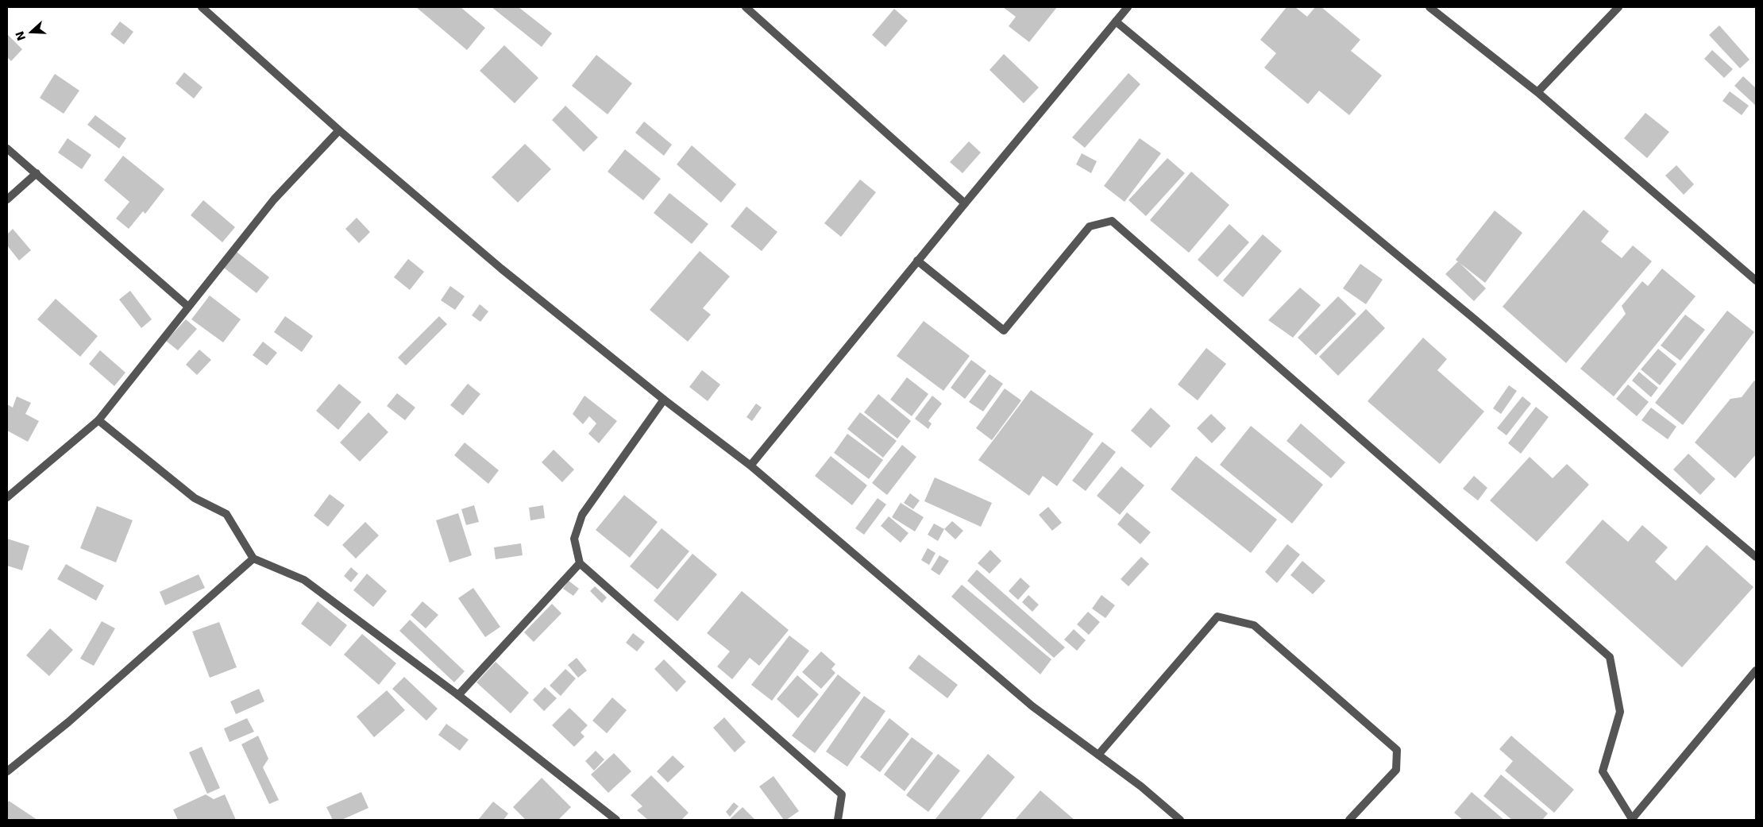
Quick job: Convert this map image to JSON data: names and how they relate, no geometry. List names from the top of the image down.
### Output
{
  "north": "left"
}
